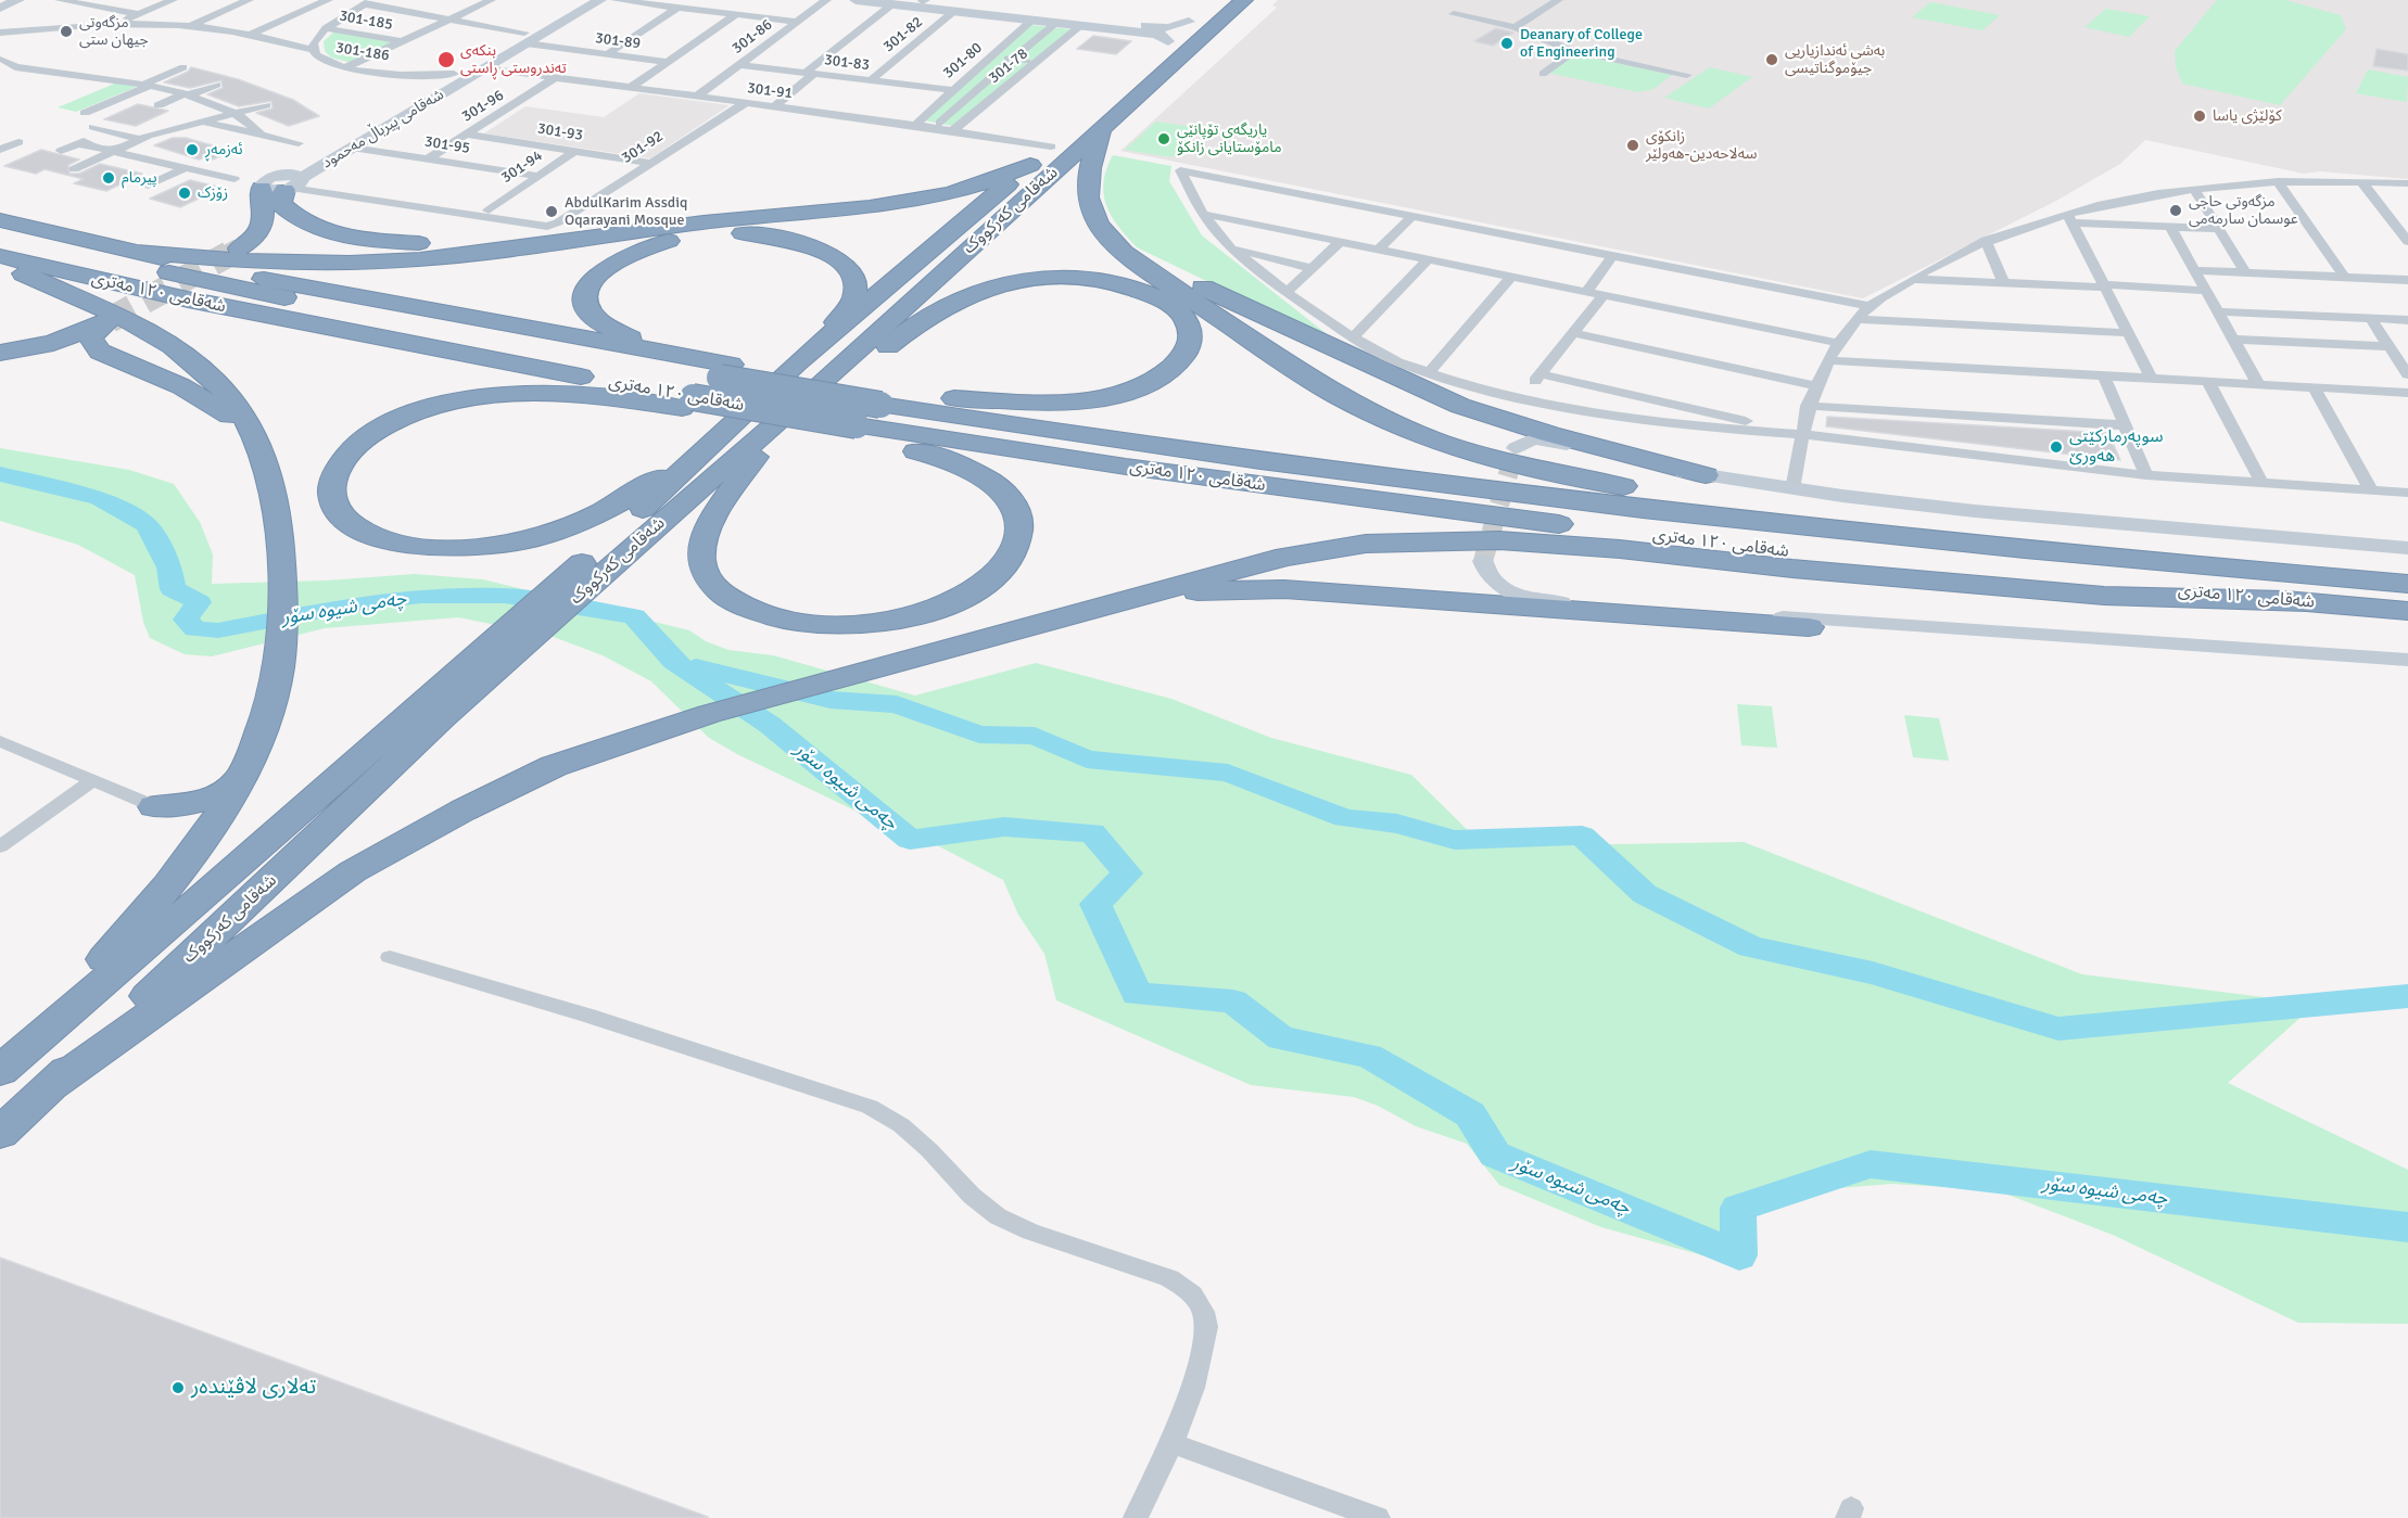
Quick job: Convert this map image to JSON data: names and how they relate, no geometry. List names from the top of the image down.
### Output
{
  "streets": {
    "highway": ["شەقامی کەرکووک", "شەقامی ١٢٠ مەتری"],
    "main road": ["شەقامی پیرباڵ مەحمود"],
    "street": [
      "301-185",
      "301-82",
      "301-86",
      "301-89",
      "301-186",
      "301-80",
      "301-83",
      "301-78",
      "301-91",
      "301-96",
      "301-93",
      "301-95",
      "301-92",
      "301-94"
    ]
  },
  "crossings": [
    ["301-185", "301-186"],
    ["301-82", "301-83"],
    ["301-86", "301-83"],
    ["301-86", "301-91"],
    ["301-89", "301-186"],
    ["301-89", "شەقامی پیرباڵ مەحمود"],
    ["301-186", "شەقامی پیرباڵ مەحمود"],
    ["301-80", "301-83"],
    ["301-80", "301-91"],
    ["301-78", "301-91"],
    ["301-91", "301-96"],
    ["301-91", "شەقامی پیرباڵ مەحمود"],
    ["301-91", "301-92"],
    ["301-91", "شەقامی کەرکووک"],
    ["301-96", "301-93"],
    ["301-96", "301-95"],
    ["شەقامی پیرباڵ مەحمود", "301-95"],
    ["301-93", "301-92"],
    ["301-93", "301-94"],
    ["301-95", "301-94"]
  ],
  "water": ["چەمی شیوە سۆر"],
  "places": [
    "مزگەوتی جیهان ستی",
    "Deanary of College of Engineering",
    "بنکەی تەندروستی ڕاستی",
    "بەشی ئەندازیاریی جیۆموگناتیسی",
    "کۆلێژی یاسا",
    "یاریگەی تۆپانێی مامۆستایانی زانکۆ",
    "زانکۆی سەلاحەدین-هەولێر",
    "ئەزمەڕ",
    "پیرمام",
    "زۆزک",
    "مزگەوتی حاجی عوسمان سارمەمی",
    "AbdulKarim Assdiq Oqarayani Mosque",
    "سوپەرمارکێتی هەورێ",
    "تەلاری لاڤێندەر"
  ]
}
